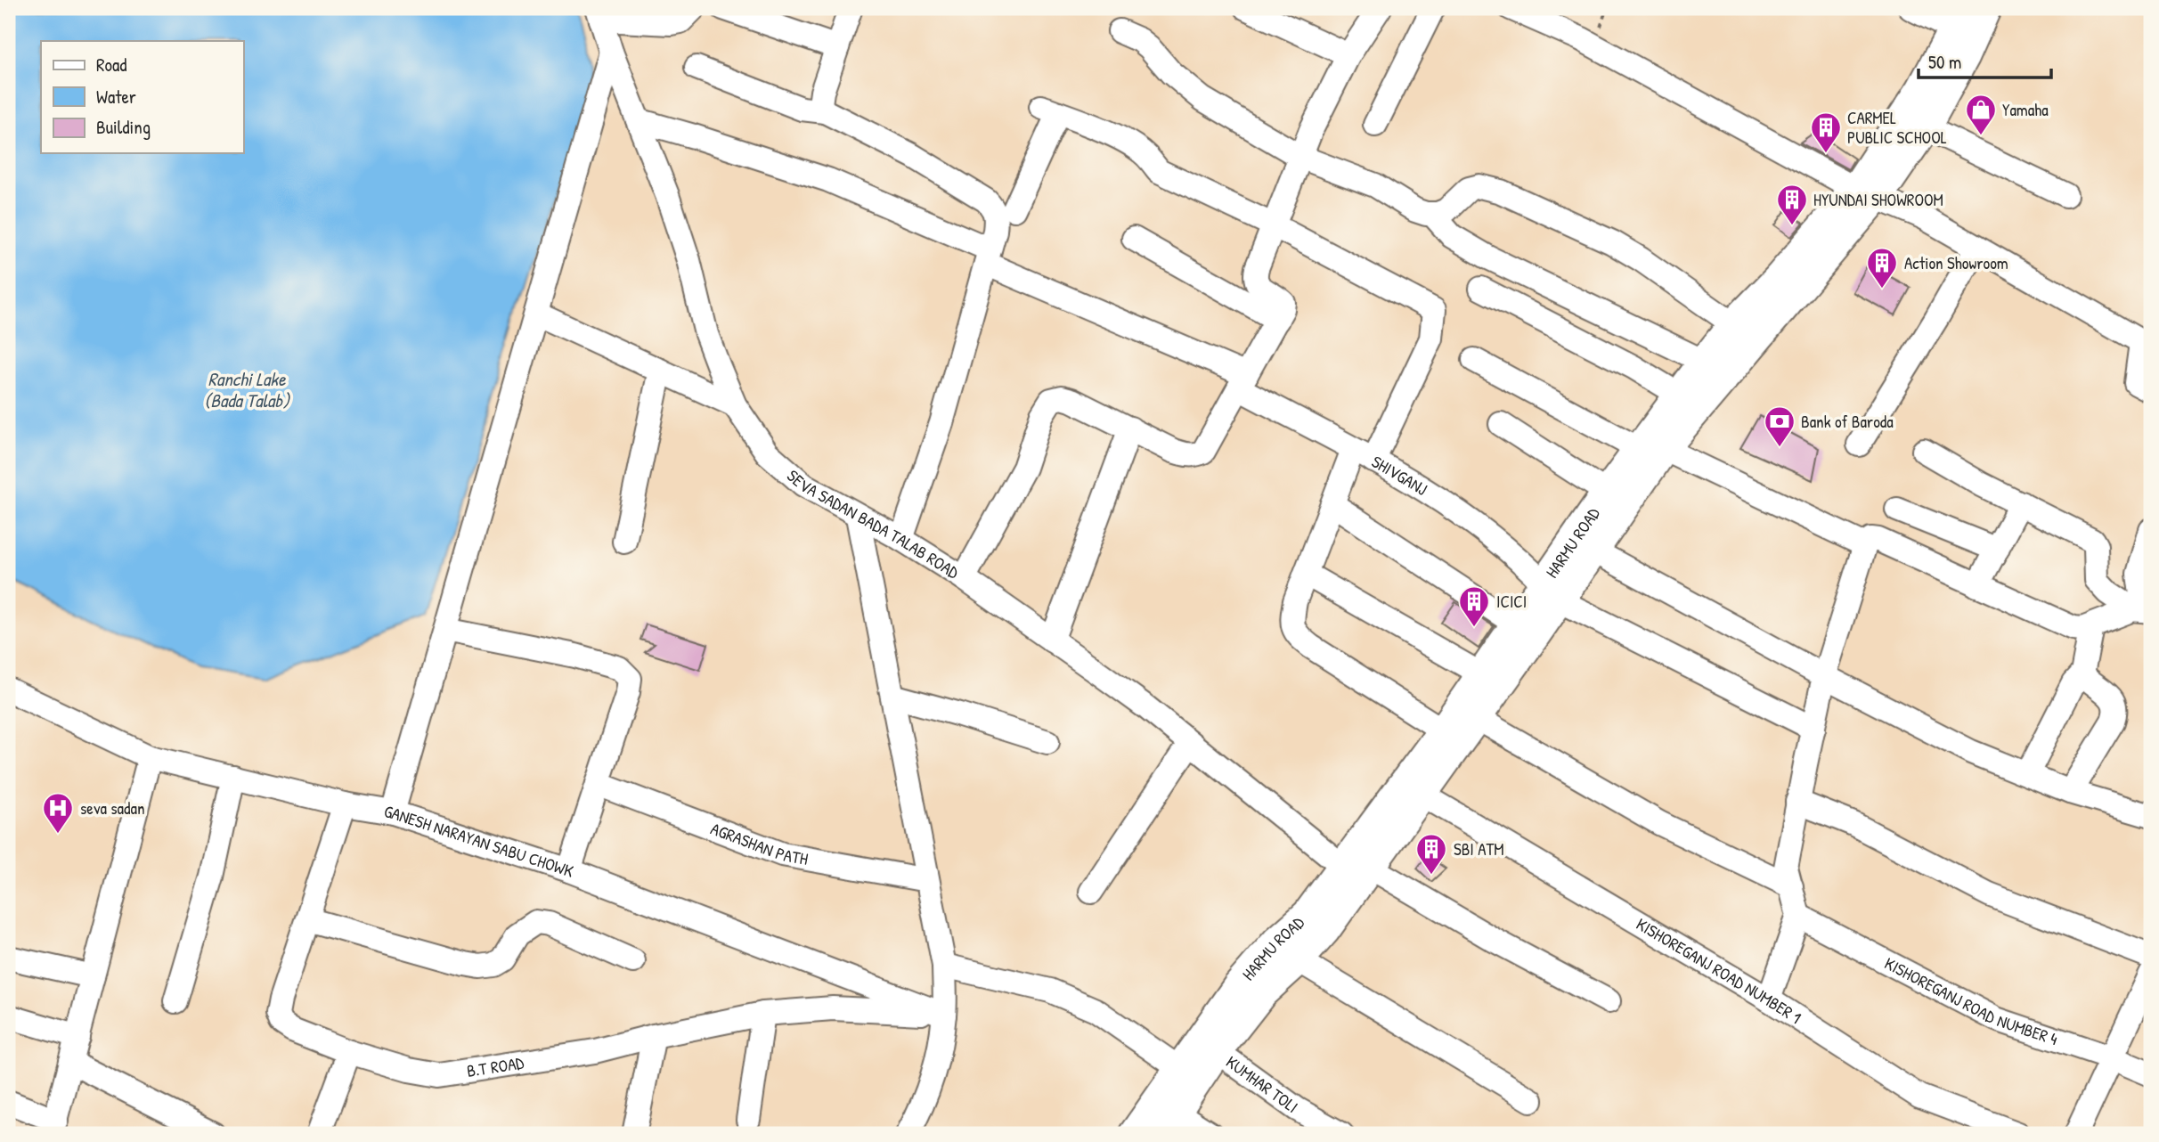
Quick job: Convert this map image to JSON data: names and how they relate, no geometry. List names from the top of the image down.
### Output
{
  "streets": {
    "main road": ["HARMU ROAD"],
    "street": [
      "SHIVGANJ",
      "SEVA SADAN BADA TALAB ROAD",
      "GANESH NARAYAN SABU CHOWK",
      "AGRASHAN PATH",
      "KISHOREGANJ ROAD NUMBER 1",
      "KISHOREGANJ ROAD NUMBER 4",
      "B.T ROAD",
      "KUMHAR TOLI"
    ]
  },
  "crossings": [
    ["SHIVGANJ", "SEVA SADAN BADA TALAB ROAD"],
    ["SHIVGANJ", "HARMU ROAD"],
    ["SEVA SADAN BADA TALAB ROAD", "HARMU ROAD"],
    ["HARMU ROAD", "KISHOREGANJ ROAD NUMBER 1"],
    ["HARMU ROAD", "KUMHAR TOLI"],
    ["GANESH NARAYAN SABU CHOWK", "B.T ROAD"]
  ],
  "water": ["Ranchi Lake (Bada Talab)"],
  "places": {
    "shop": ["Yamaha"],
    "building": [
      "CARMEL PUBLIC SCHOOL",
      "HYUNDAI SHOWROOM",
      "Action Showroom",
      "ICICI",
      "SBI ATM"
    ],
    "bank": ["Bank of Baroda"],
    "hospital": ["seva sadan"]
  },
  "legend": ["Road", "Water", "Building"],
  "scale_bar": "50 m"
}
